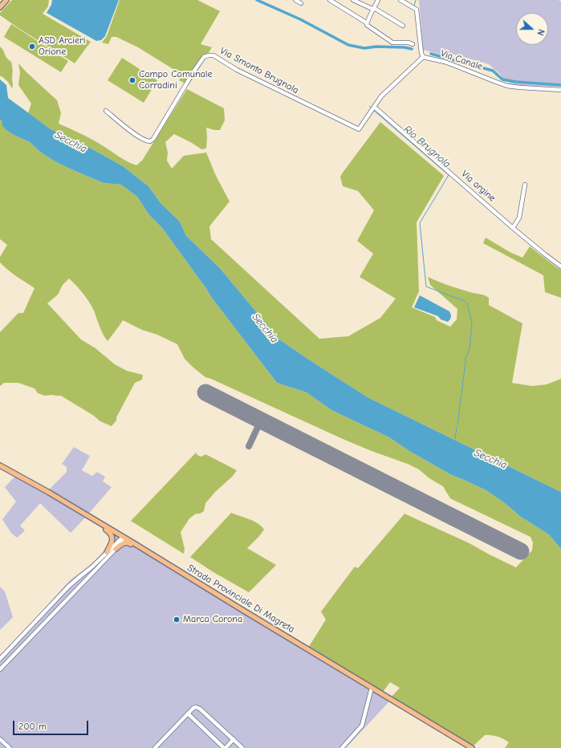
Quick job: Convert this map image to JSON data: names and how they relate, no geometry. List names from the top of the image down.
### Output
{
  "streets": {
    "main road": ["Strada Provinciale Di Magreta"],
    "street": ["Via Canale", "Via Smonto Brugnola", "Via argine"]
  },
  "crossings": [
    ["Via Canale", "Via Smonto Brugnola"],
    ["Via Smonto Brugnola", "Via argine"]
  ],
  "water": ["Secchia", "Rio Brugnola"],
  "places": ["ASD Arcieri Orione", "Campo Comunale Corradini", "Marca Corona"],
  "scale_bar": "200 m",
  "north": "right"
}
